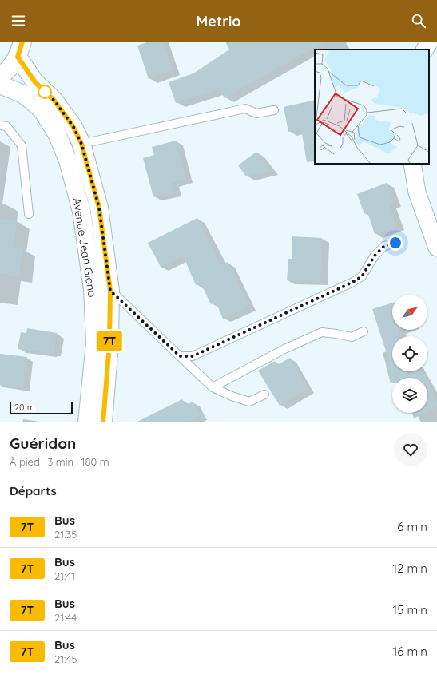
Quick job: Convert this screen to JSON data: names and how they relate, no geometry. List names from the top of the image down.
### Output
{
  "streets": {
    "main road": ["Avenue Jean Giono"]
  },
  "lines": ["bus line 7T"],
  "scale_bar": "20 m",
  "north": "top right",
  "page": {
    "header": "Metrio",
    "on_map": "7T",
    "scale": "20 m",
    "heading": [
      ["Guéridon", "À pied · 3 min · 180 m"],
      "Départs"
    ],
    "list": [
      {
        "mark": "7T",
        "name": "Bus",
        "note": "21:35",
        "value": "6 min"
      },
      {
        "mark": "7T",
        "name": "Bus",
        "note": "21:41",
        "value": "12 min"
      },
      {
        "mark": "7T",
        "name": "Bus",
        "note": "21:44",
        "value": "15 min"
      },
      {
        "mark": "7T",
        "name": "Bus",
        "note": "21:45",
        "value": "16 min"
      }
    ]
  }
}
